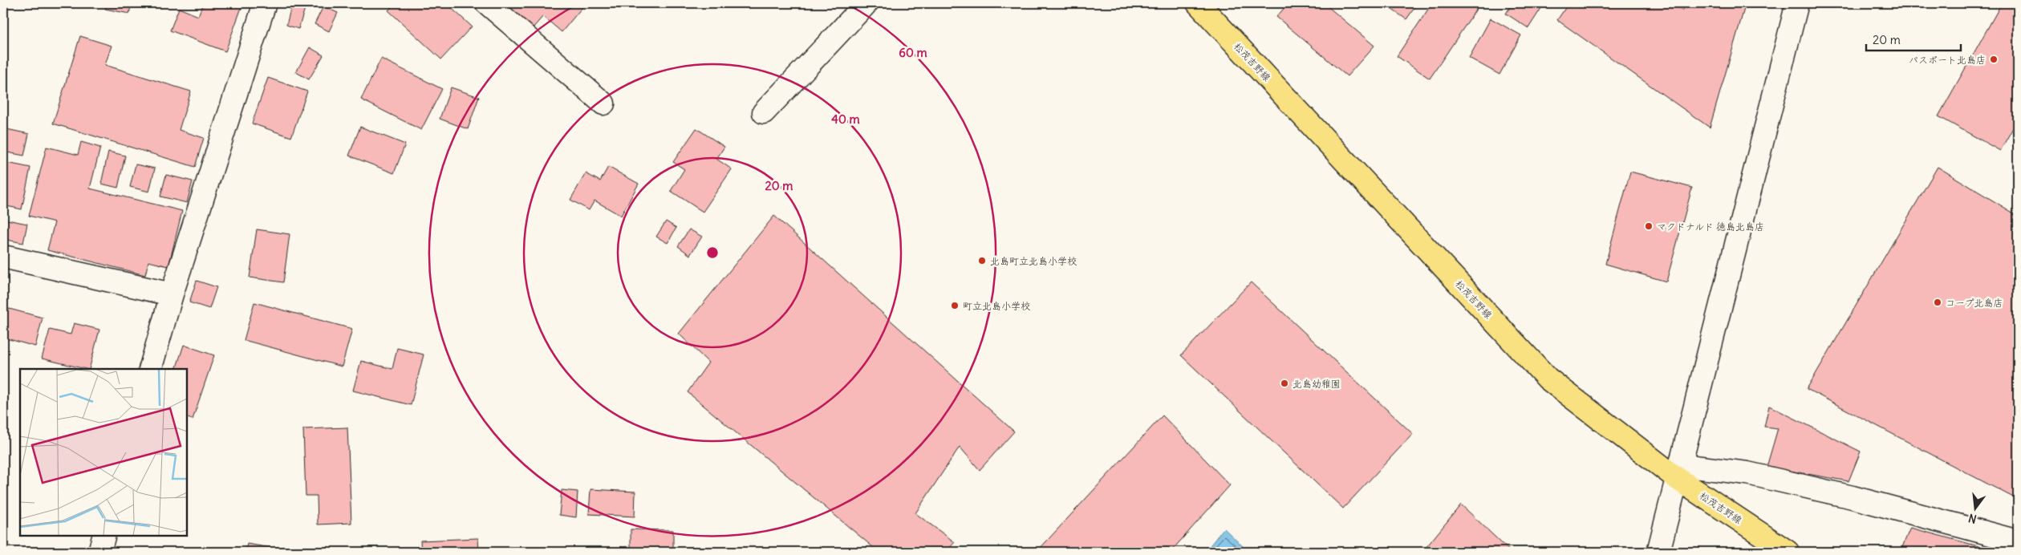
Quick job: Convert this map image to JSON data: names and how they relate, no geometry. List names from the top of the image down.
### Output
{
  "streets": {
    "main road": ["松茂吉野線"]
  },
  "places": [
    "パスポート北島店",
    "マクドナルド 徳島北島店",
    "北島町立北島小学校",
    "コープ北島店",
    "町立北島小学校",
    "北島幼稚園"
  ],
  "scale_bar": "20 m",
  "north": "bottom",
  "rings": ["60 m", "40 m", "20 m"]
}
